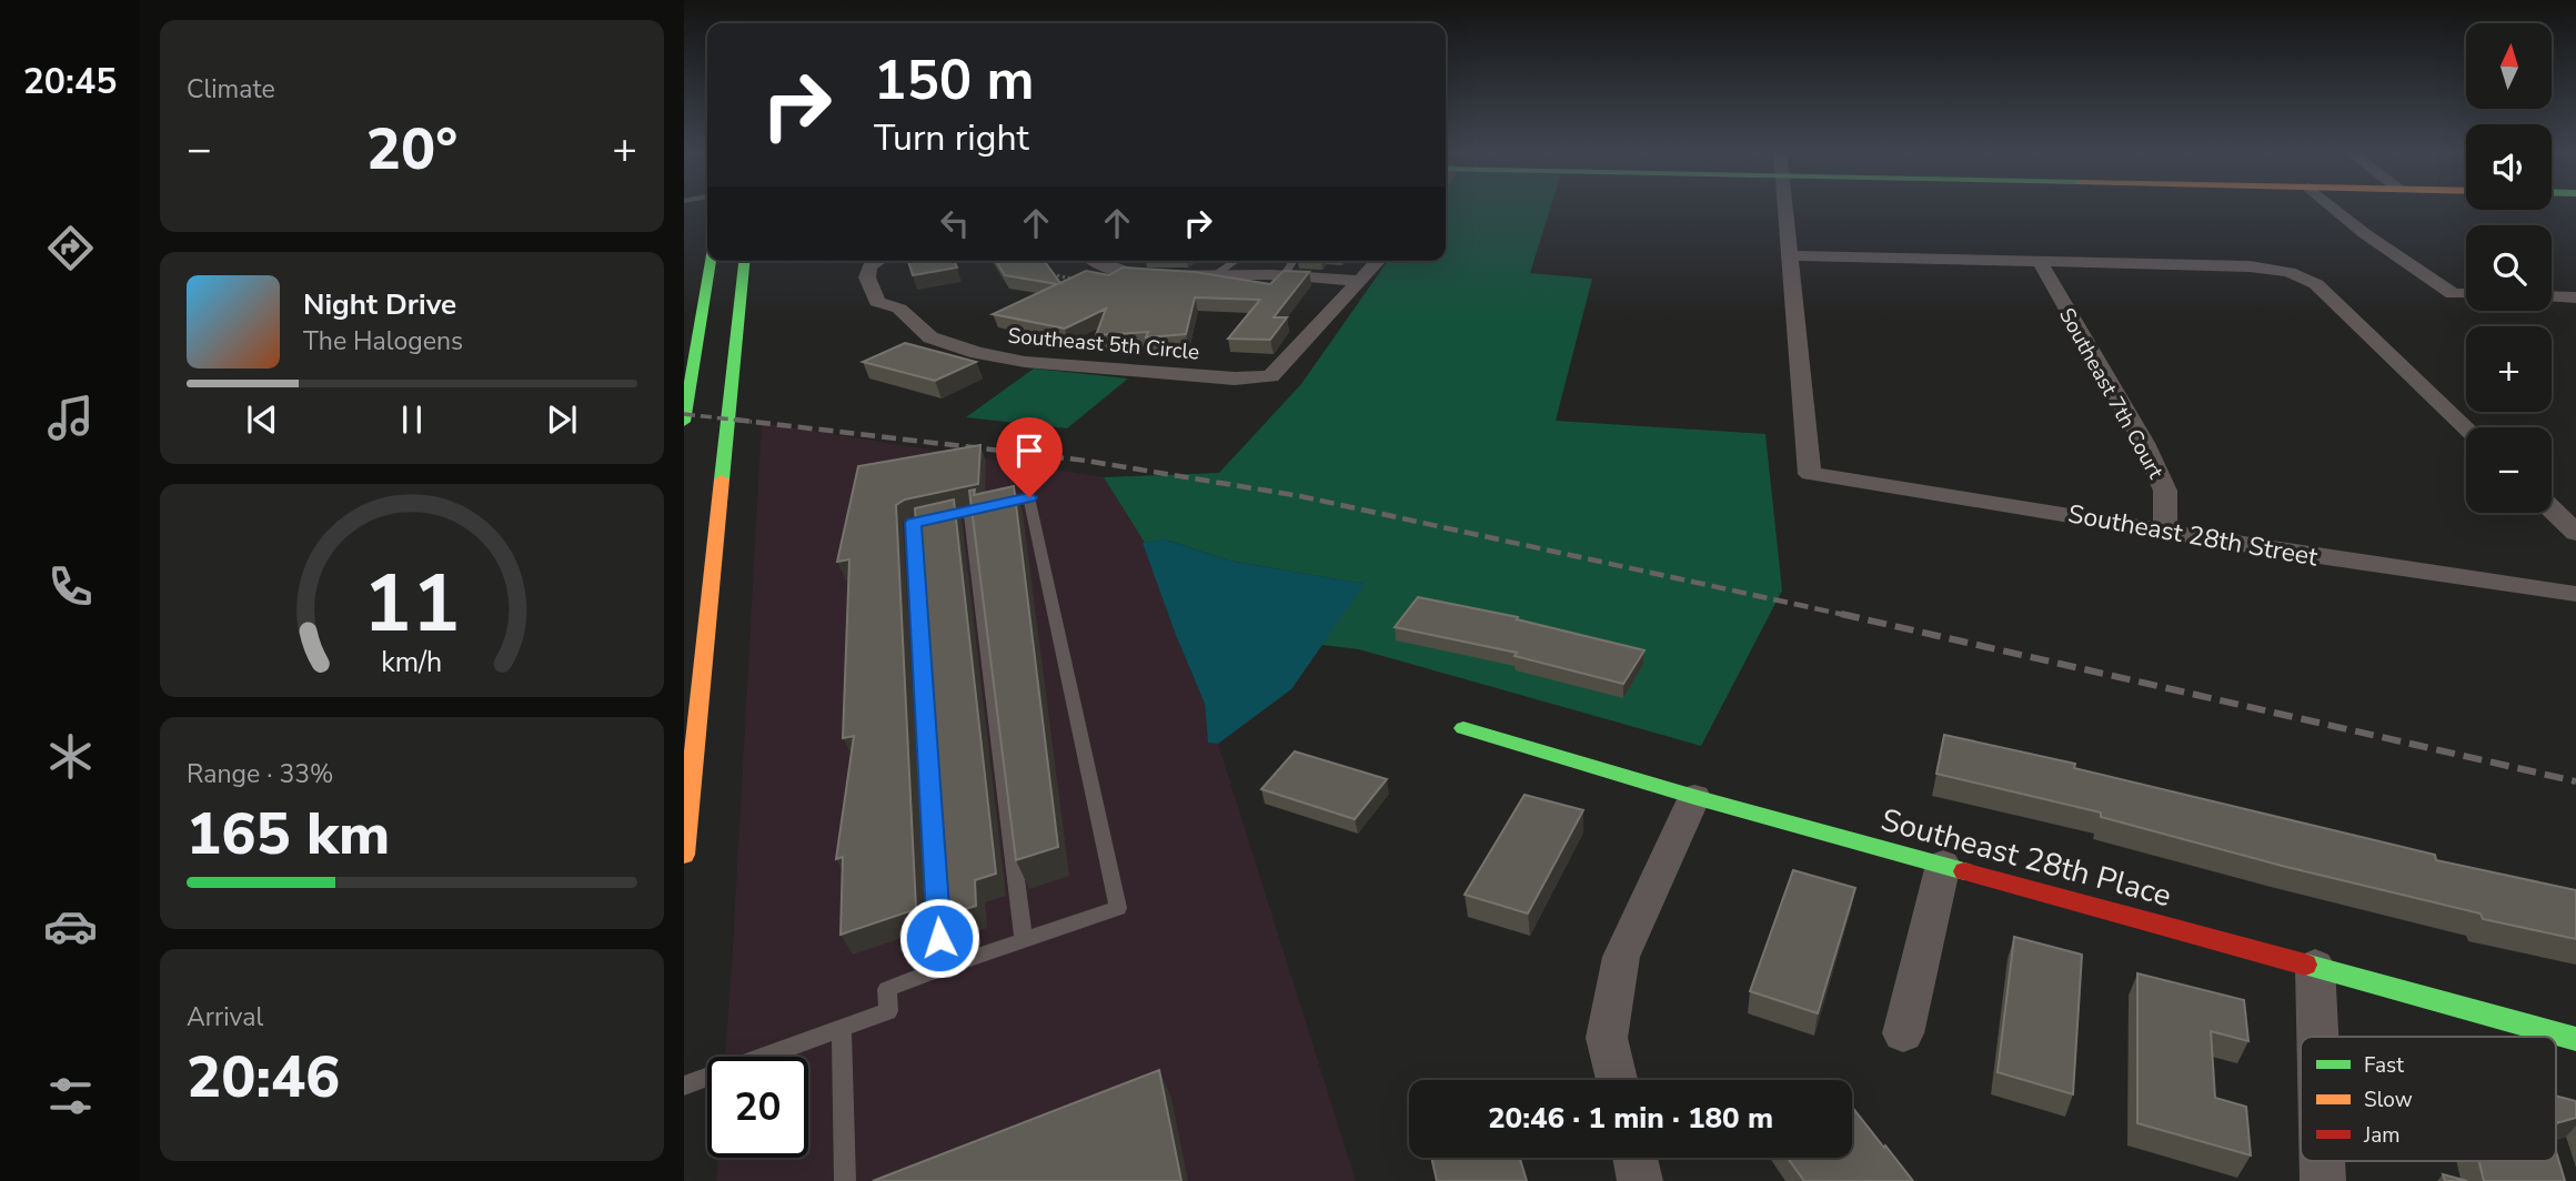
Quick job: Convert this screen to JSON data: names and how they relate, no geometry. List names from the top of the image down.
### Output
{
  "streets": {
    "main road": ["Southeast 28th Place"],
    "street": ["Southeast 5th Circle", "Southeast 7th Court", "Southeast 28th Street"]
  },
  "crossings": [
    ["Southeast 7th Court", "Southeast 28th Street"]
  ],
  "legend": ["Fast", "Slow", "Jam"],
  "north": "top",
  "page": {
    "tabs": "20:45",
    "tile": [
      "Climate",
      ["Range · 33%", "165 km"],
      ["Arrival", "20:46"]
    ],
    "map_buttons": ["+", "−"],
    "turn": ["150 m", "Turn right"],
    "heat": ["−", "20°", "+"],
    "song": ["Night Drive", "The Halogens"],
    "limit": "20",
    "trip": "20:46 · 1 min · 180 m",
    "gauge": ["11", "km/h"]
  }
}
